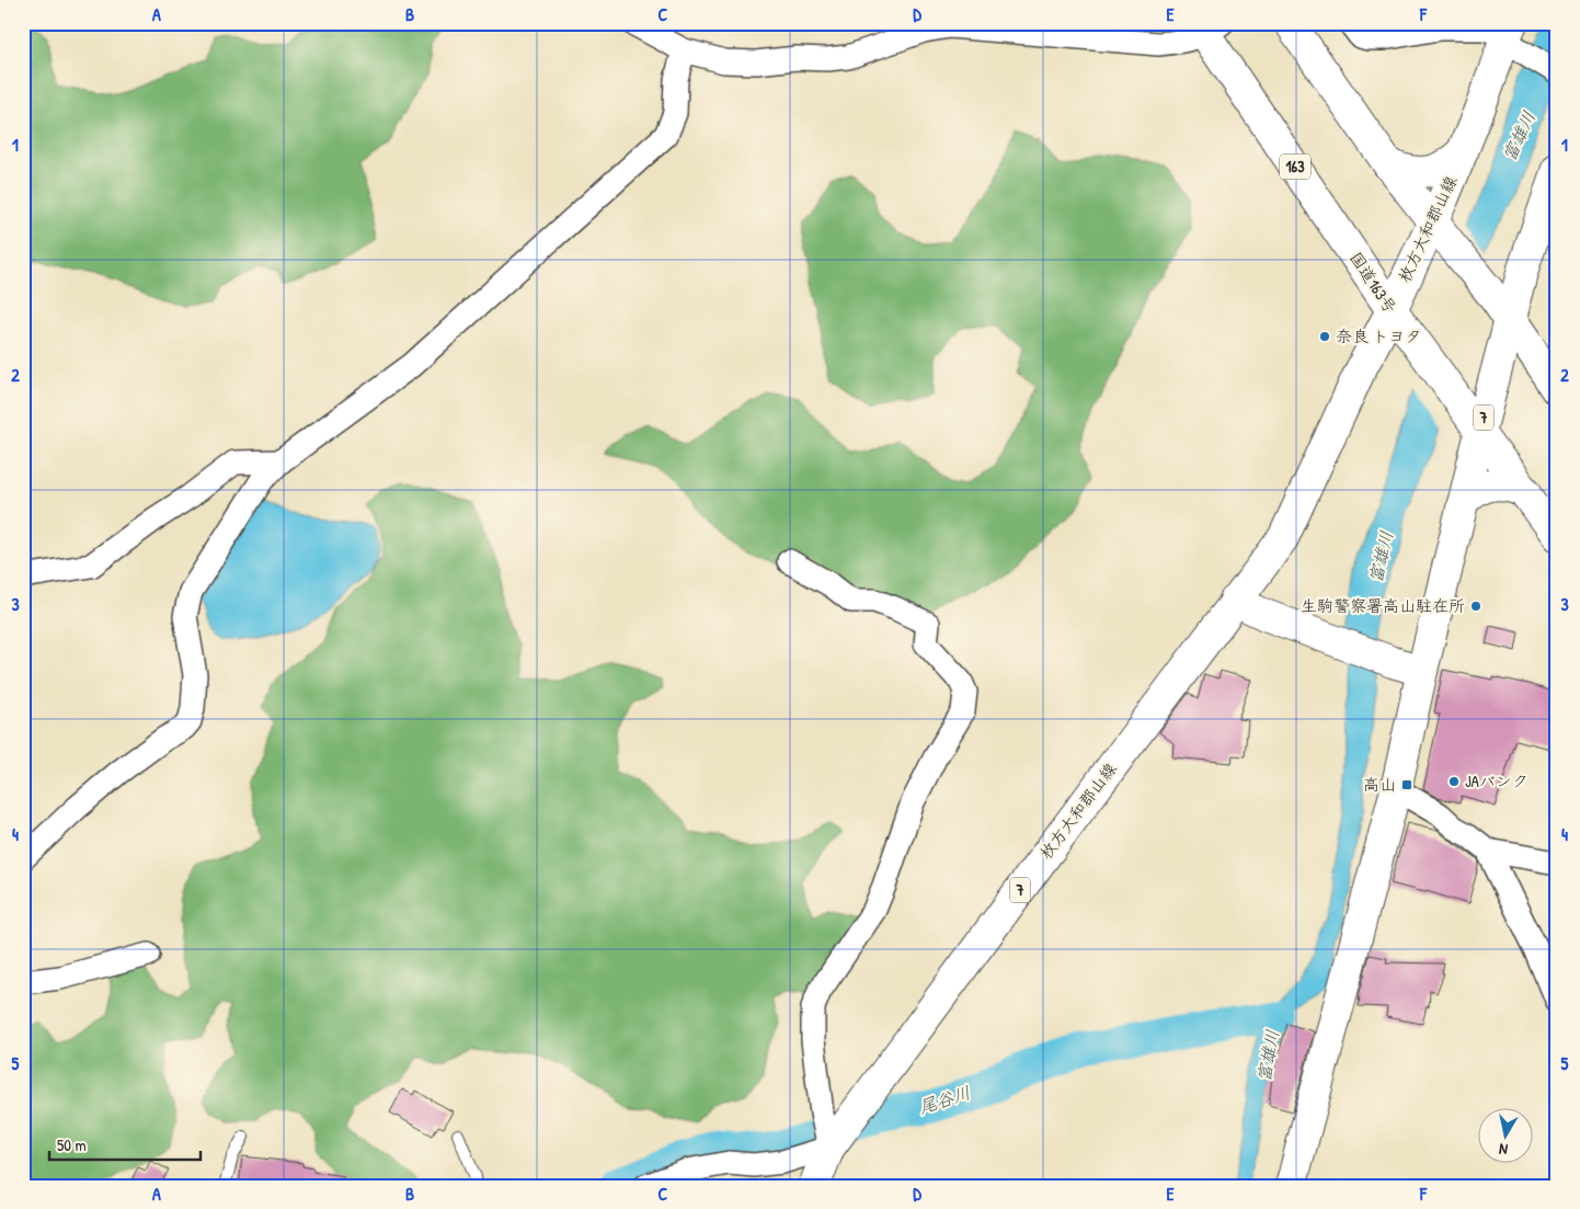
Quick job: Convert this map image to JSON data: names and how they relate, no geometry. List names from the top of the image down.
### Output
{
  "streets": {
    "main road": [
      "163",
      "枚方大和郡山線",
      "国道163号",
      "7"
    ]
  },
  "crossings": [
    ["枚方大和郡山線", "国道163号"],
    ["国道163号", "7"]
  ],
  "water": ["富雄川", "尾谷川"],
  "places": {
    "other": ["奈良 トヨタ", "生駒警察署高山駐在所", "JAバンク"],
    "transit": ["高山"]
  },
  "scale_bar": "50 m",
  "north": "bottom",
  "grid": {
    "columns": [
      "A",
      "B",
      "C",
      "D",
      "E",
      "F"
    ],
    "rows": [
      "1",
      "2",
      "3",
      "4",
      "5"
    ]
  }
}
